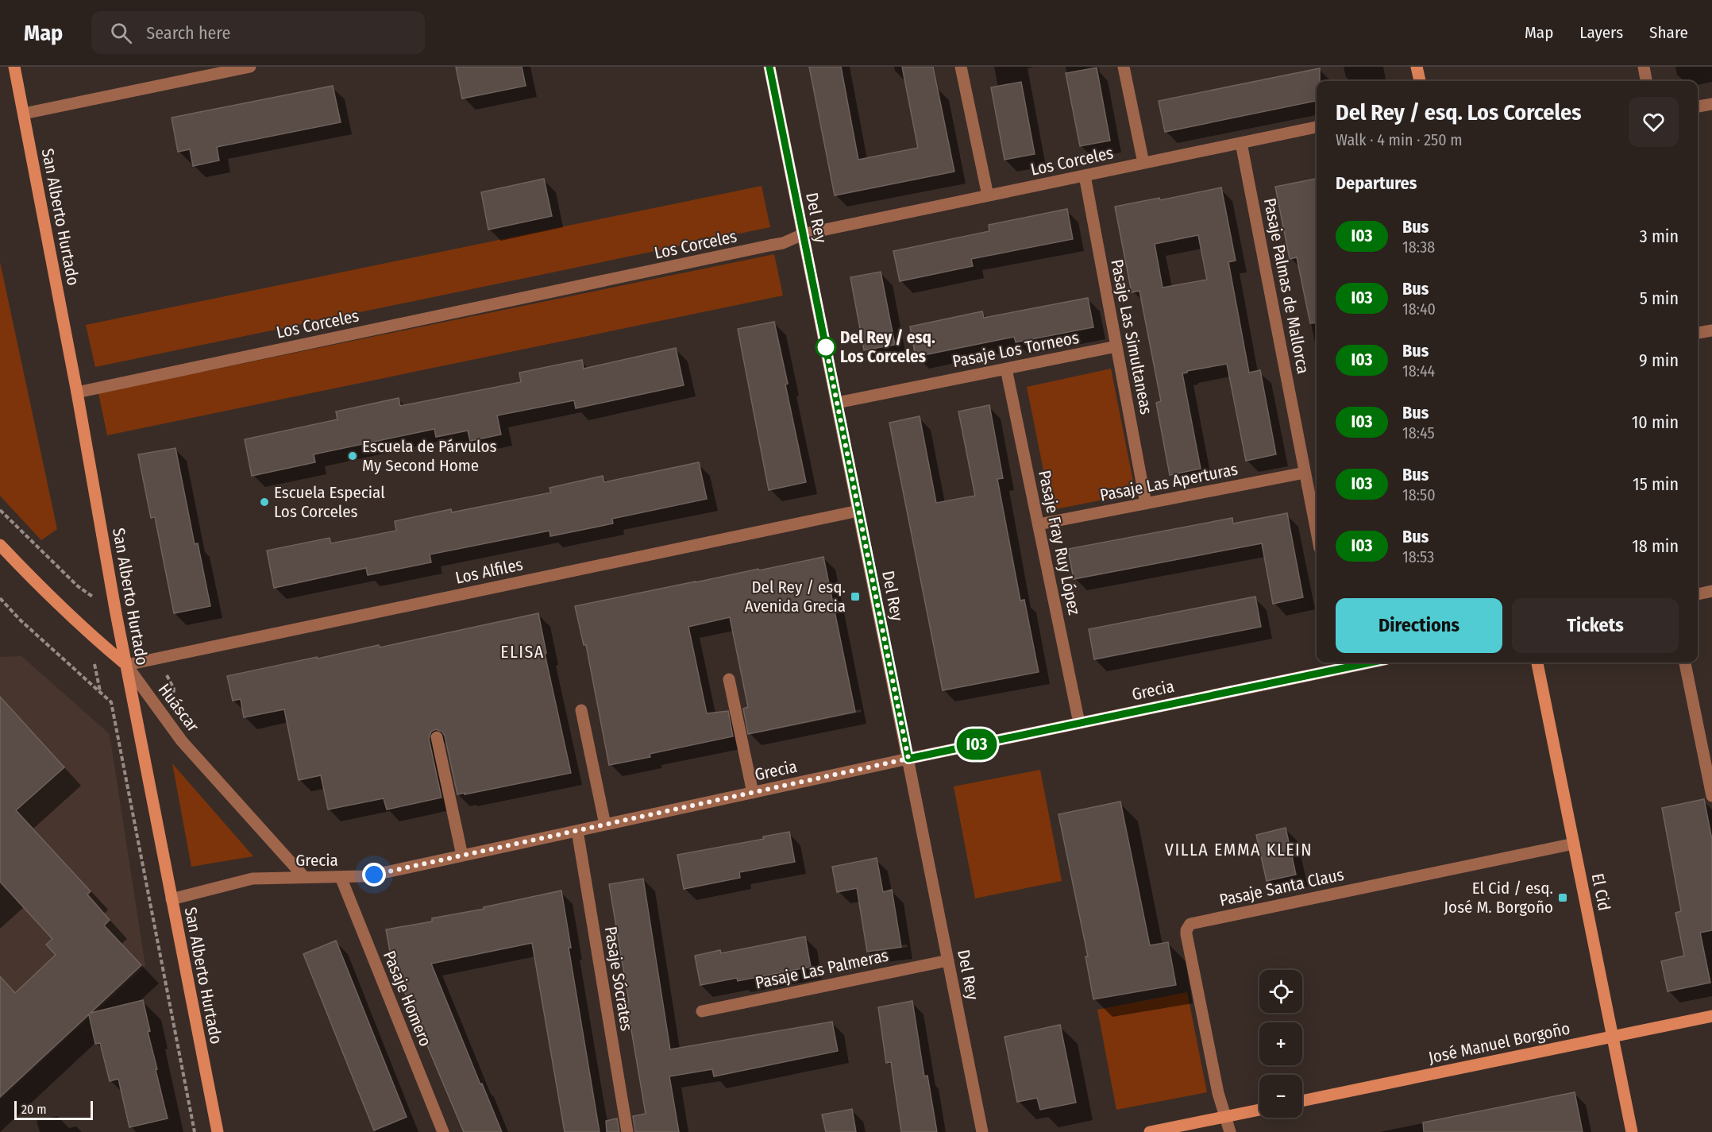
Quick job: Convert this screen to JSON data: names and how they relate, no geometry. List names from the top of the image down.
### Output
{
  "streets": {
    "street": [
      "Los Corceles",
      "San Alberto Hurtado",
      "Del Rey",
      "Pasaje Palmas de Mallorca",
      "Pasaje Las Simultaneas",
      "Pasaje Los Torneos",
      "Pasaje Las Aperturas",
      "Pasaje Fray Ruy López",
      "Los Alfiles",
      "Grecia",
      "Huáscar",
      "Pasaje Santa Claus",
      "El Cid",
      "Pasaje Las Palmeras",
      "Pasaje Sócrates",
      "Pasaje Homero",
      "José Manuel Borgoño"
    ]
  },
  "crossings": [
    ["Los Corceles", "San Alberto Hurtado"],
    ["Los Corceles", "Del Rey"],
    ["Los Corceles", "Pasaje Palmas de Mallorca"],
    ["Los Corceles", "Pasaje Las Simultaneas"],
    ["San Alberto Hurtado", "Los Alfiles"],
    ["San Alberto Hurtado", "Grecia"],
    ["San Alberto Hurtado", "Huáscar"],
    ["Del Rey", "Pasaje Los Torneos"],
    ["Del Rey", "Los Alfiles"],
    ["Del Rey", "Grecia"],
    ["Del Rey", "Pasaje Las Palmeras"],
    ["Pasaje Palmas de Mallorca", "Pasaje Las Aperturas"],
    ["Pasaje Las Simultaneas", "Pasaje Los Torneos"],
    ["Pasaje Las Simultaneas", "Pasaje Las Aperturas"],
    ["Pasaje Los Torneos", "Pasaje Fray Ruy López"],
    ["Pasaje Las Aperturas", "Pasaje Fray Ruy López"],
    ["Pasaje Fray Ruy López", "Grecia"],
    ["Los Alfiles", "Huáscar"],
    ["Grecia", "Huáscar"],
    ["Grecia", "Pasaje Sócrates"],
    ["Grecia", "Pasaje Homero"],
    ["Pasaje Santa Claus", "El Cid"],
    ["El Cid", "José Manuel Borgoño"]
  ],
  "districts": ["ELISA", "VILLA EMMA KLEIN"],
  "places": {
    "other": ["Del Rey / esq. Los Corceles", "Escuela de Párvulos My Second Home", "Escuela Especial Los Corceles"],
    "transit": ["Del Rey / esq. Avenida Grecia", "El Cid / esq. José M. Borgoño"]
  },
  "lines": ["bus line I03"],
  "scale_bar": "20 m",
  "page": {
    "header": "Map",
    "search": "Search here",
    "nav": ["Map", "Layers", "Share"],
    "on_map": "I03",
    "heading": [
      ["Del Rey / esq. Los Corceles", "Walk · 4 min · 250 m"],
      "Departures"
    ],
    "list": [
      {
        "mark": "I03",
        "name": "Bus",
        "note": "18:38",
        "value": "3 min"
      },
      {
        "mark": "I03",
        "name": "Bus",
        "note": "18:40",
        "value": "5 min"
      },
      {
        "mark": "I03",
        "name": "Bus",
        "note": "18:44",
        "value": "9 min"
      },
      {
        "mark": "I03",
        "name": "Bus",
        "note": "18:45",
        "value": "10 min"
      },
      {
        "mark": "I03",
        "name": "Bus",
        "note": "18:50",
        "value": "15 min"
      },
      {
        "mark": "I03",
        "name": "Bus",
        "note": "18:53",
        "value": "18 min"
      }
    ],
    "buttons": ["Directions", "Tickets"],
    "map_buttons": ["+", "−"],
    "scale": "20 m"
  }
}
